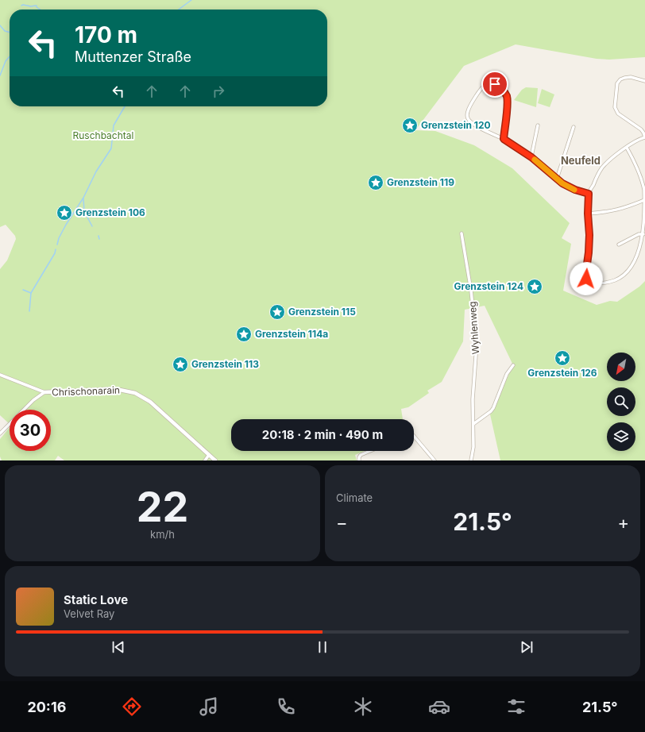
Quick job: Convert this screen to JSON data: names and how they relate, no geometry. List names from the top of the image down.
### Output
{
  "streets": {
    "street": ["Wyhlenweg", "Chrischonarain"]
  },
  "districts": ["Neufeld"],
  "parks": ["Ruschbachtal"],
  "places": {
    "place": [
      "Grenzstein 120",
      "Grenzstein 119",
      "Grenzstein 106",
      "Grenzstein 124",
      "Grenzstein 115",
      "Grenzstein 114a",
      "Grenzstein 126",
      "Grenzstein 113"
    ]
  },
  "north": "bottom left",
  "page": {
    "turn": ["170 m", "Muttenzer Straße"],
    "limit": "30",
    "trip": "20:18 · 2 min · 490 m",
    "tile": [
      ["22", "km/h"],
      "Climate"
    ],
    "heat": ["−", "21.5°", "+"],
    "song": ["Static Love", "Velvet Ray"],
    "tabs": ["20:16", "21.5°"]
  }
}
